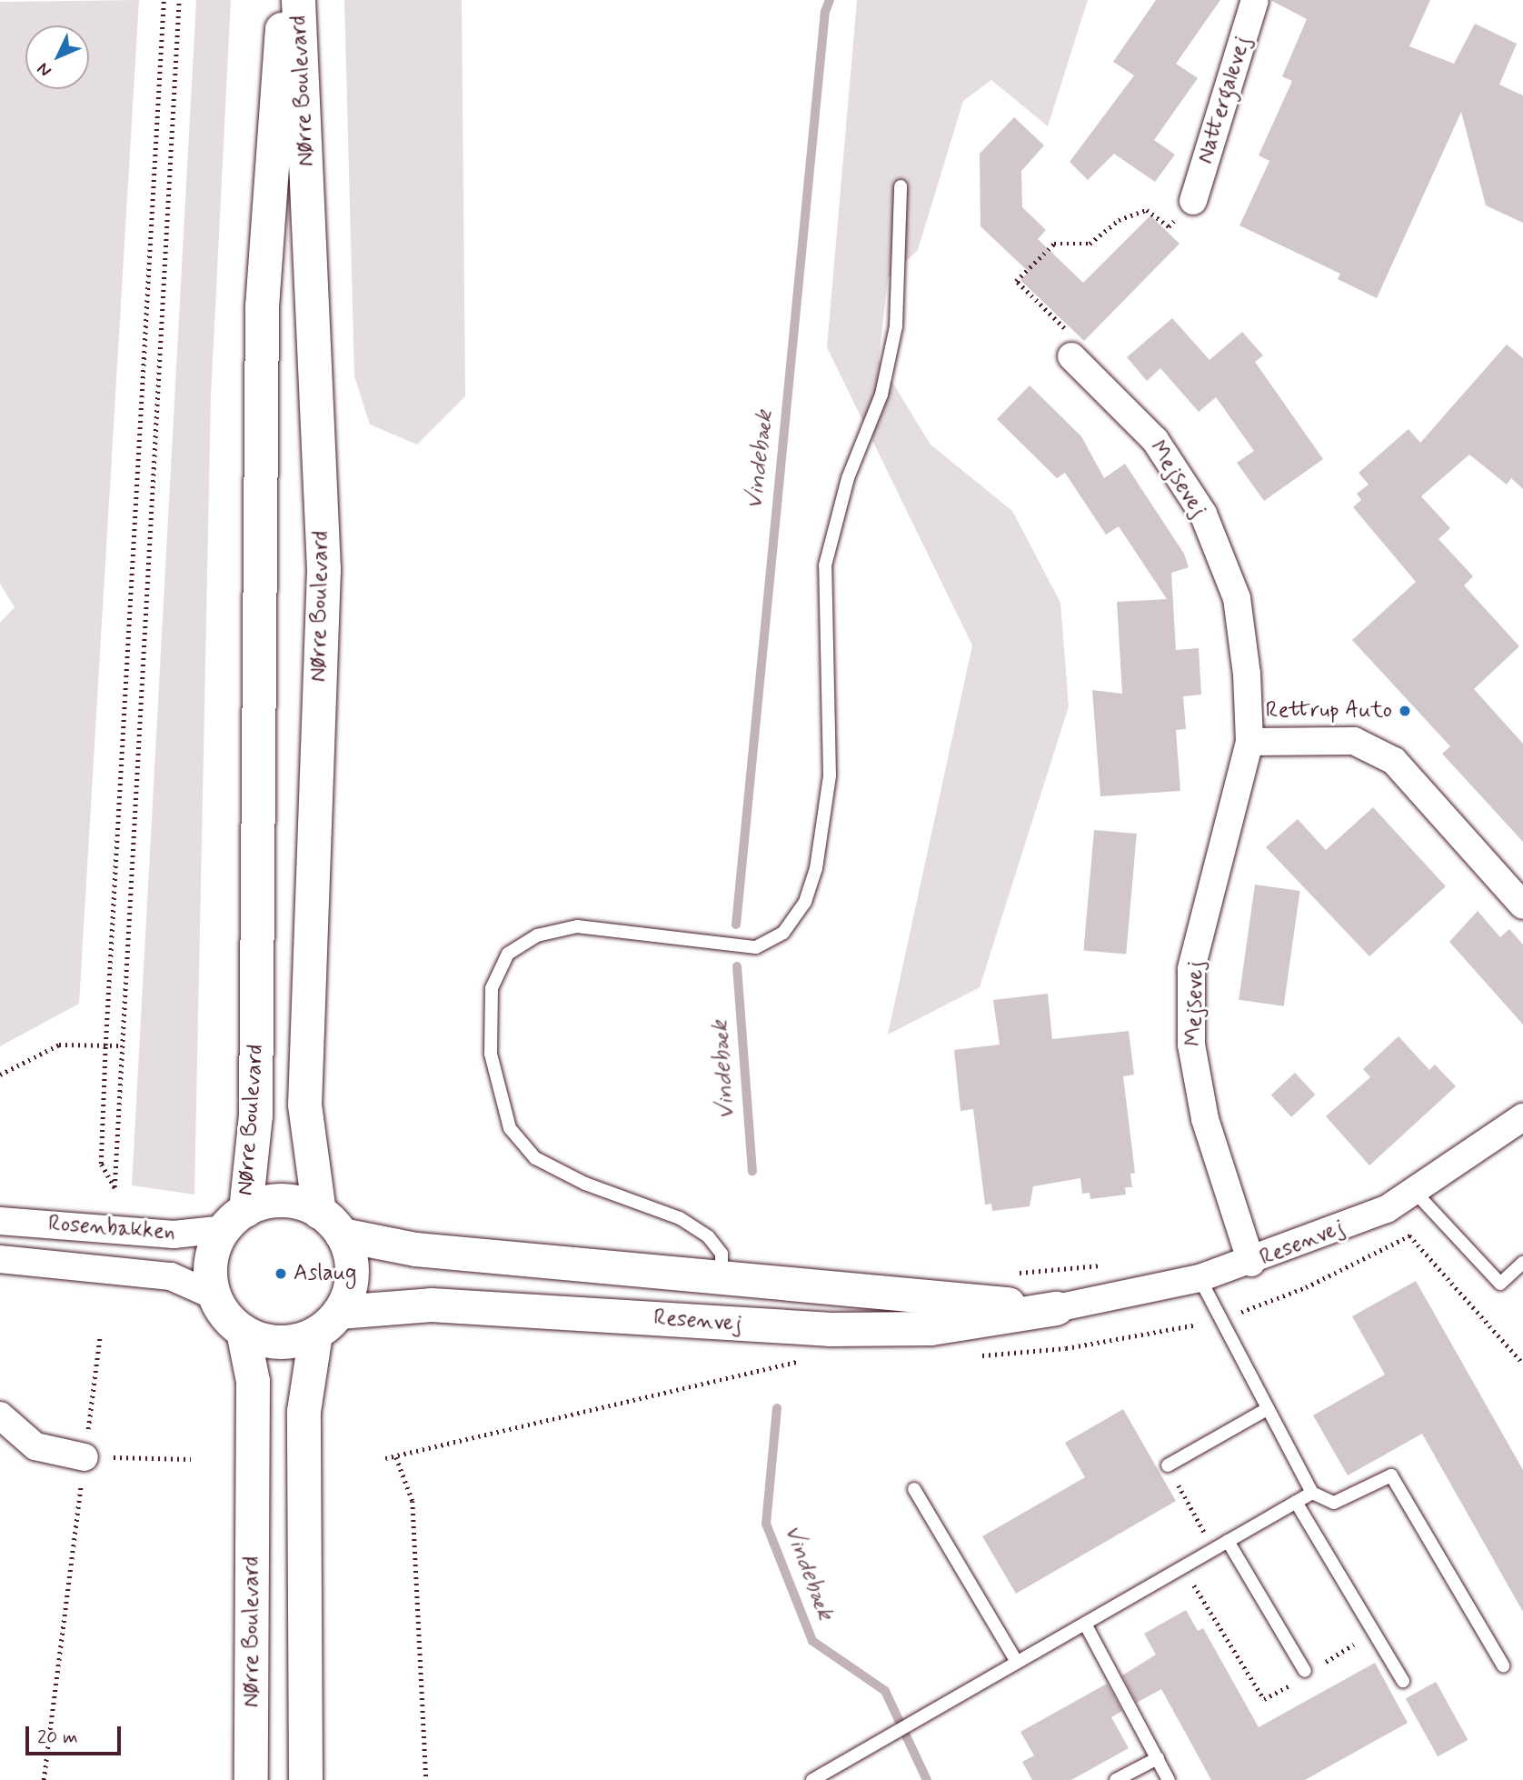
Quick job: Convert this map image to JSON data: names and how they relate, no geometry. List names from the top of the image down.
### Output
{
  "streets": {
    "street": [
      "Nørre Boulevard",
      "Nattergalevej",
      "Mejsevej",
      "Rosenbakken",
      "Resenvej"
    ]
  },
  "crossings": [
    ["Nørre Boulevard", "Rosenbakken"],
    ["Nørre Boulevard", "Resenvej"],
    ["Mejsevej", "Resenvej"],
    ["Rosenbakken", "Resenvej"]
  ],
  "water": ["Vindebæk"],
  "places": ["Rettrup Auto", "Aslaug"],
  "scale_bar": "20 m",
  "north": "bottom left"
}
